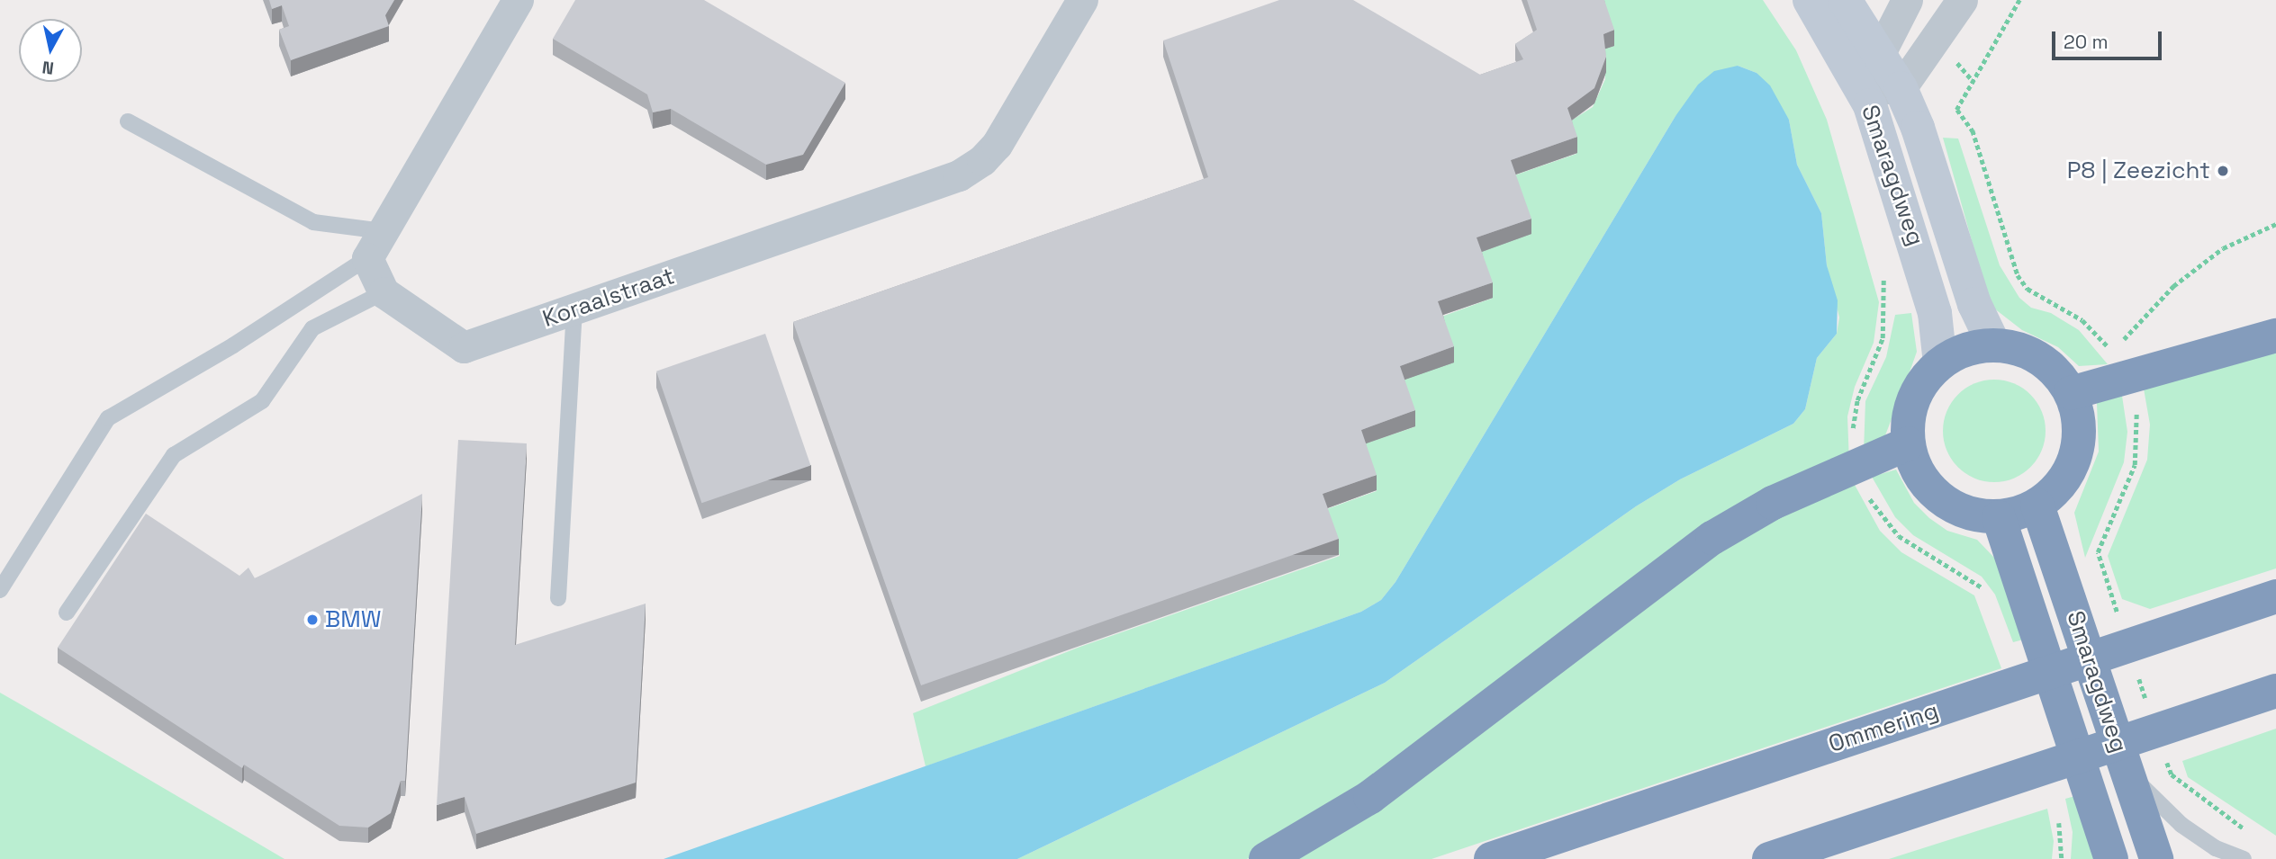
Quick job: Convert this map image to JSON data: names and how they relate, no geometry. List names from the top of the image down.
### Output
{
  "streets": {
    "highway": ["Smaragdweg", "Ommering"],
    "street": ["Koraalstraat"]
  },
  "places": ["P8 | Zeezicht", "BMW"],
  "scale_bar": "20 m",
  "north": "bottom"
}
